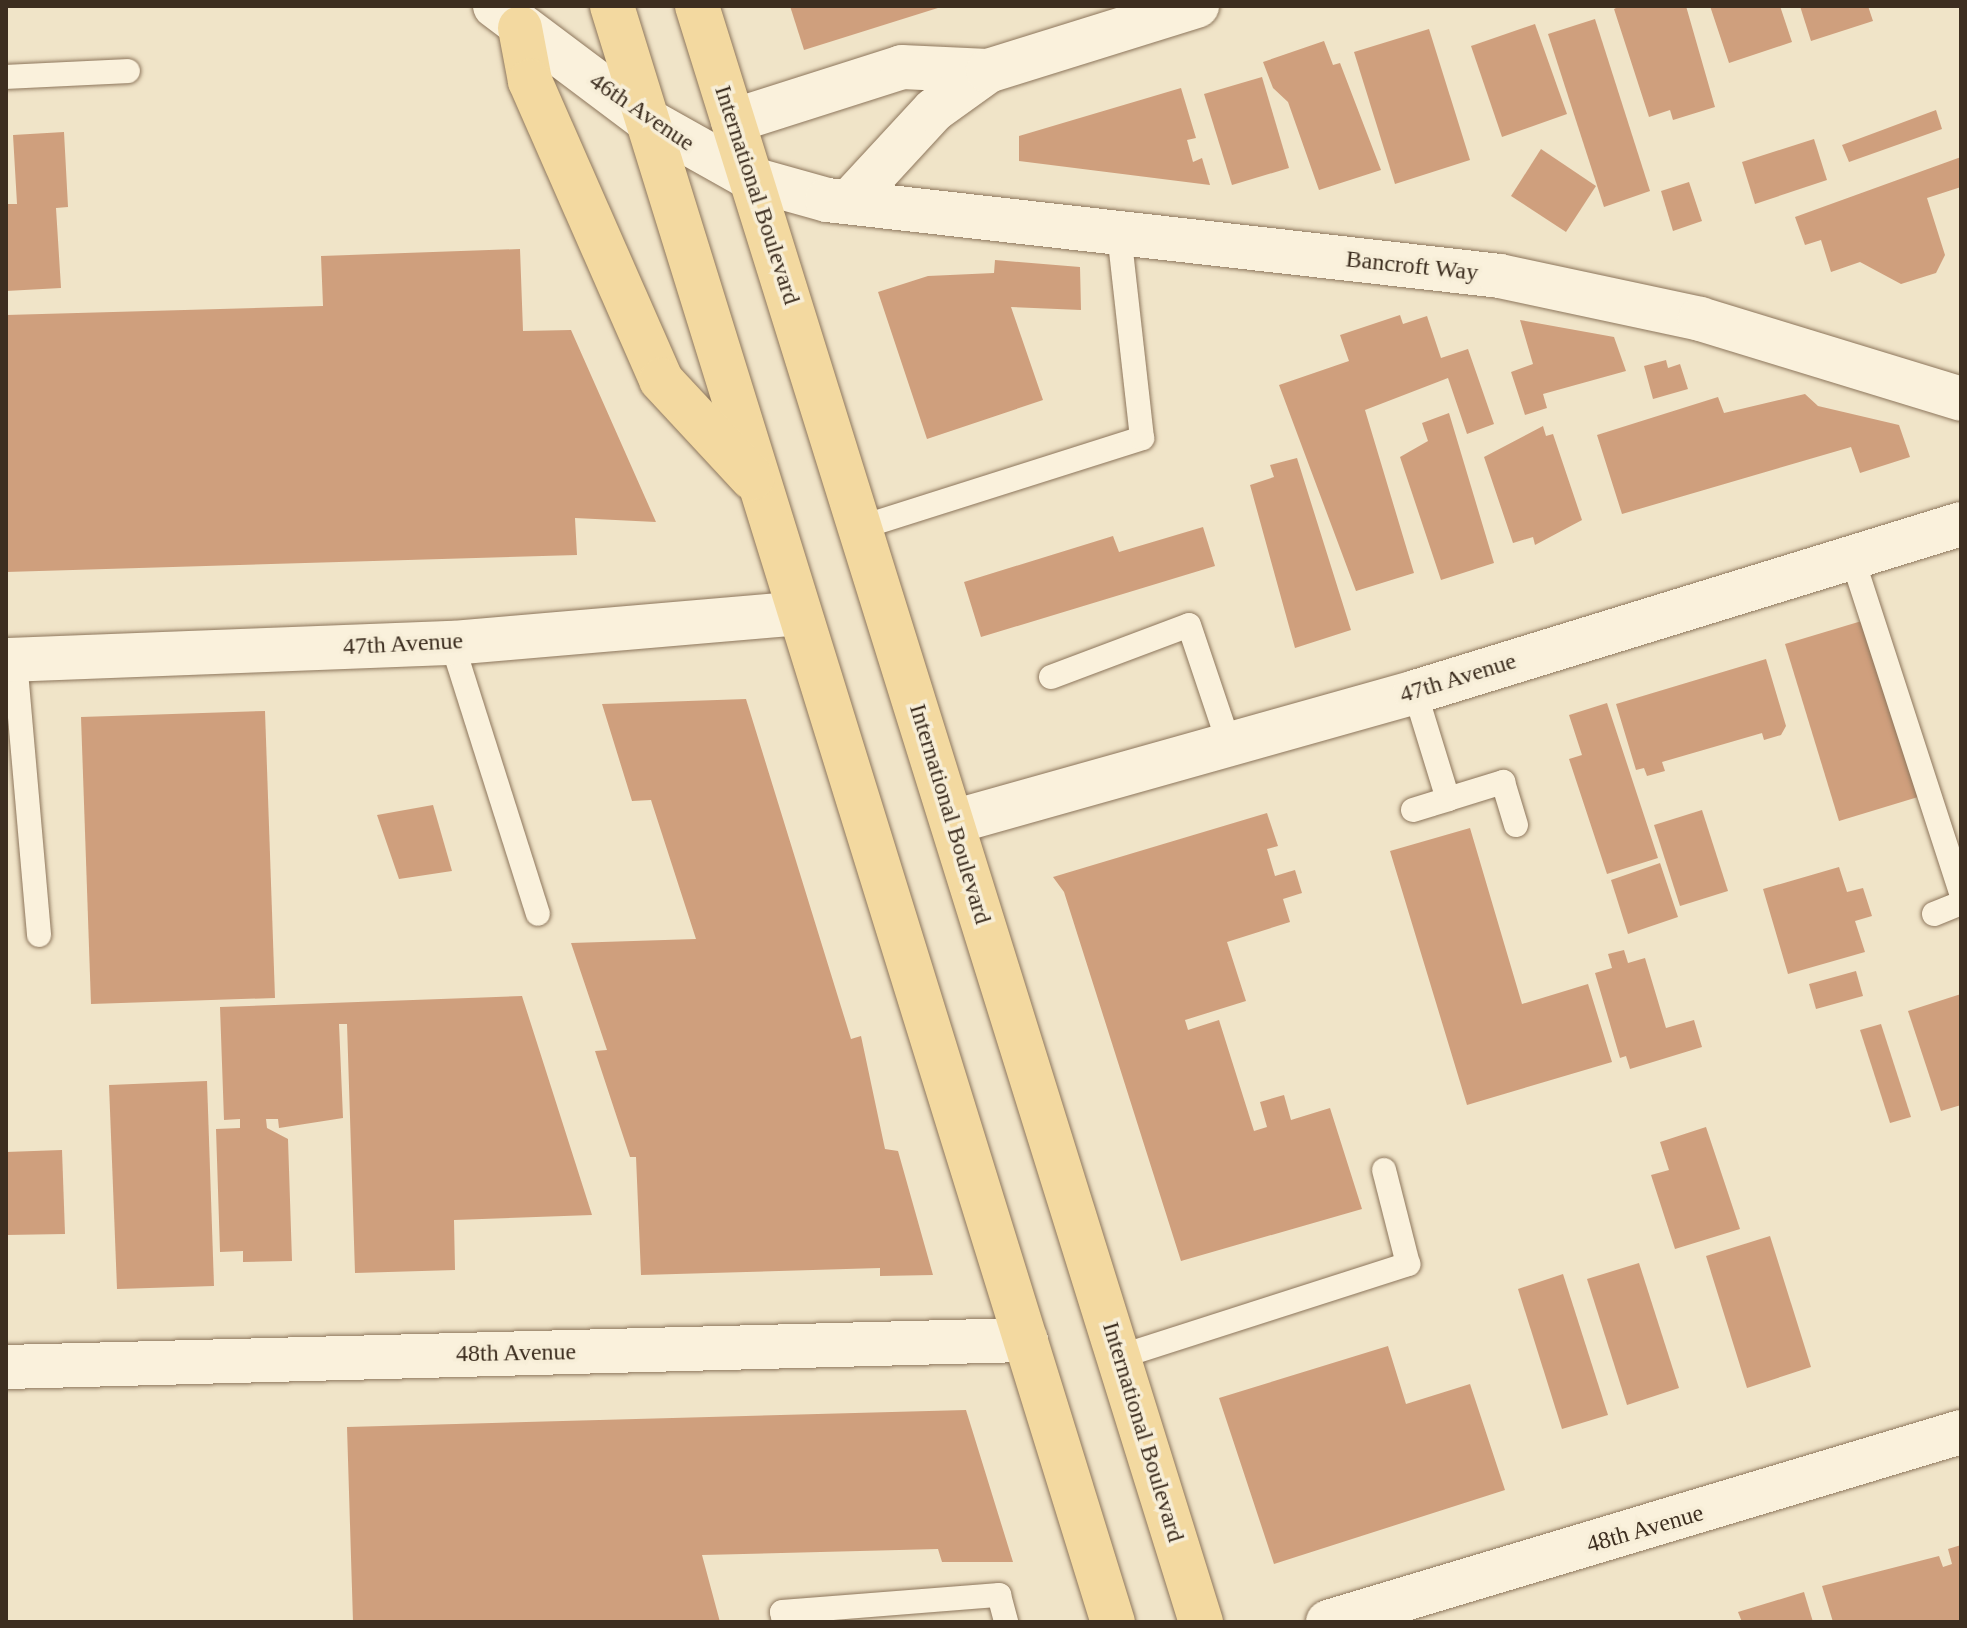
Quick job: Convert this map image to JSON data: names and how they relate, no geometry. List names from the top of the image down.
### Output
{
  "streets": {
    "main road": ["International Boulevard"],
    "street": [
      "46th Avenue",
      "Bancroft Way",
      "47th Avenue",
      "48th Avenue"
    ]
  },
  "crossings": [
    ["46th Avenue", "International Boulevard"],
    ["46th Avenue", "Bancroft Way"],
    ["International Boulevard", "47th Avenue"]
  ]
}
